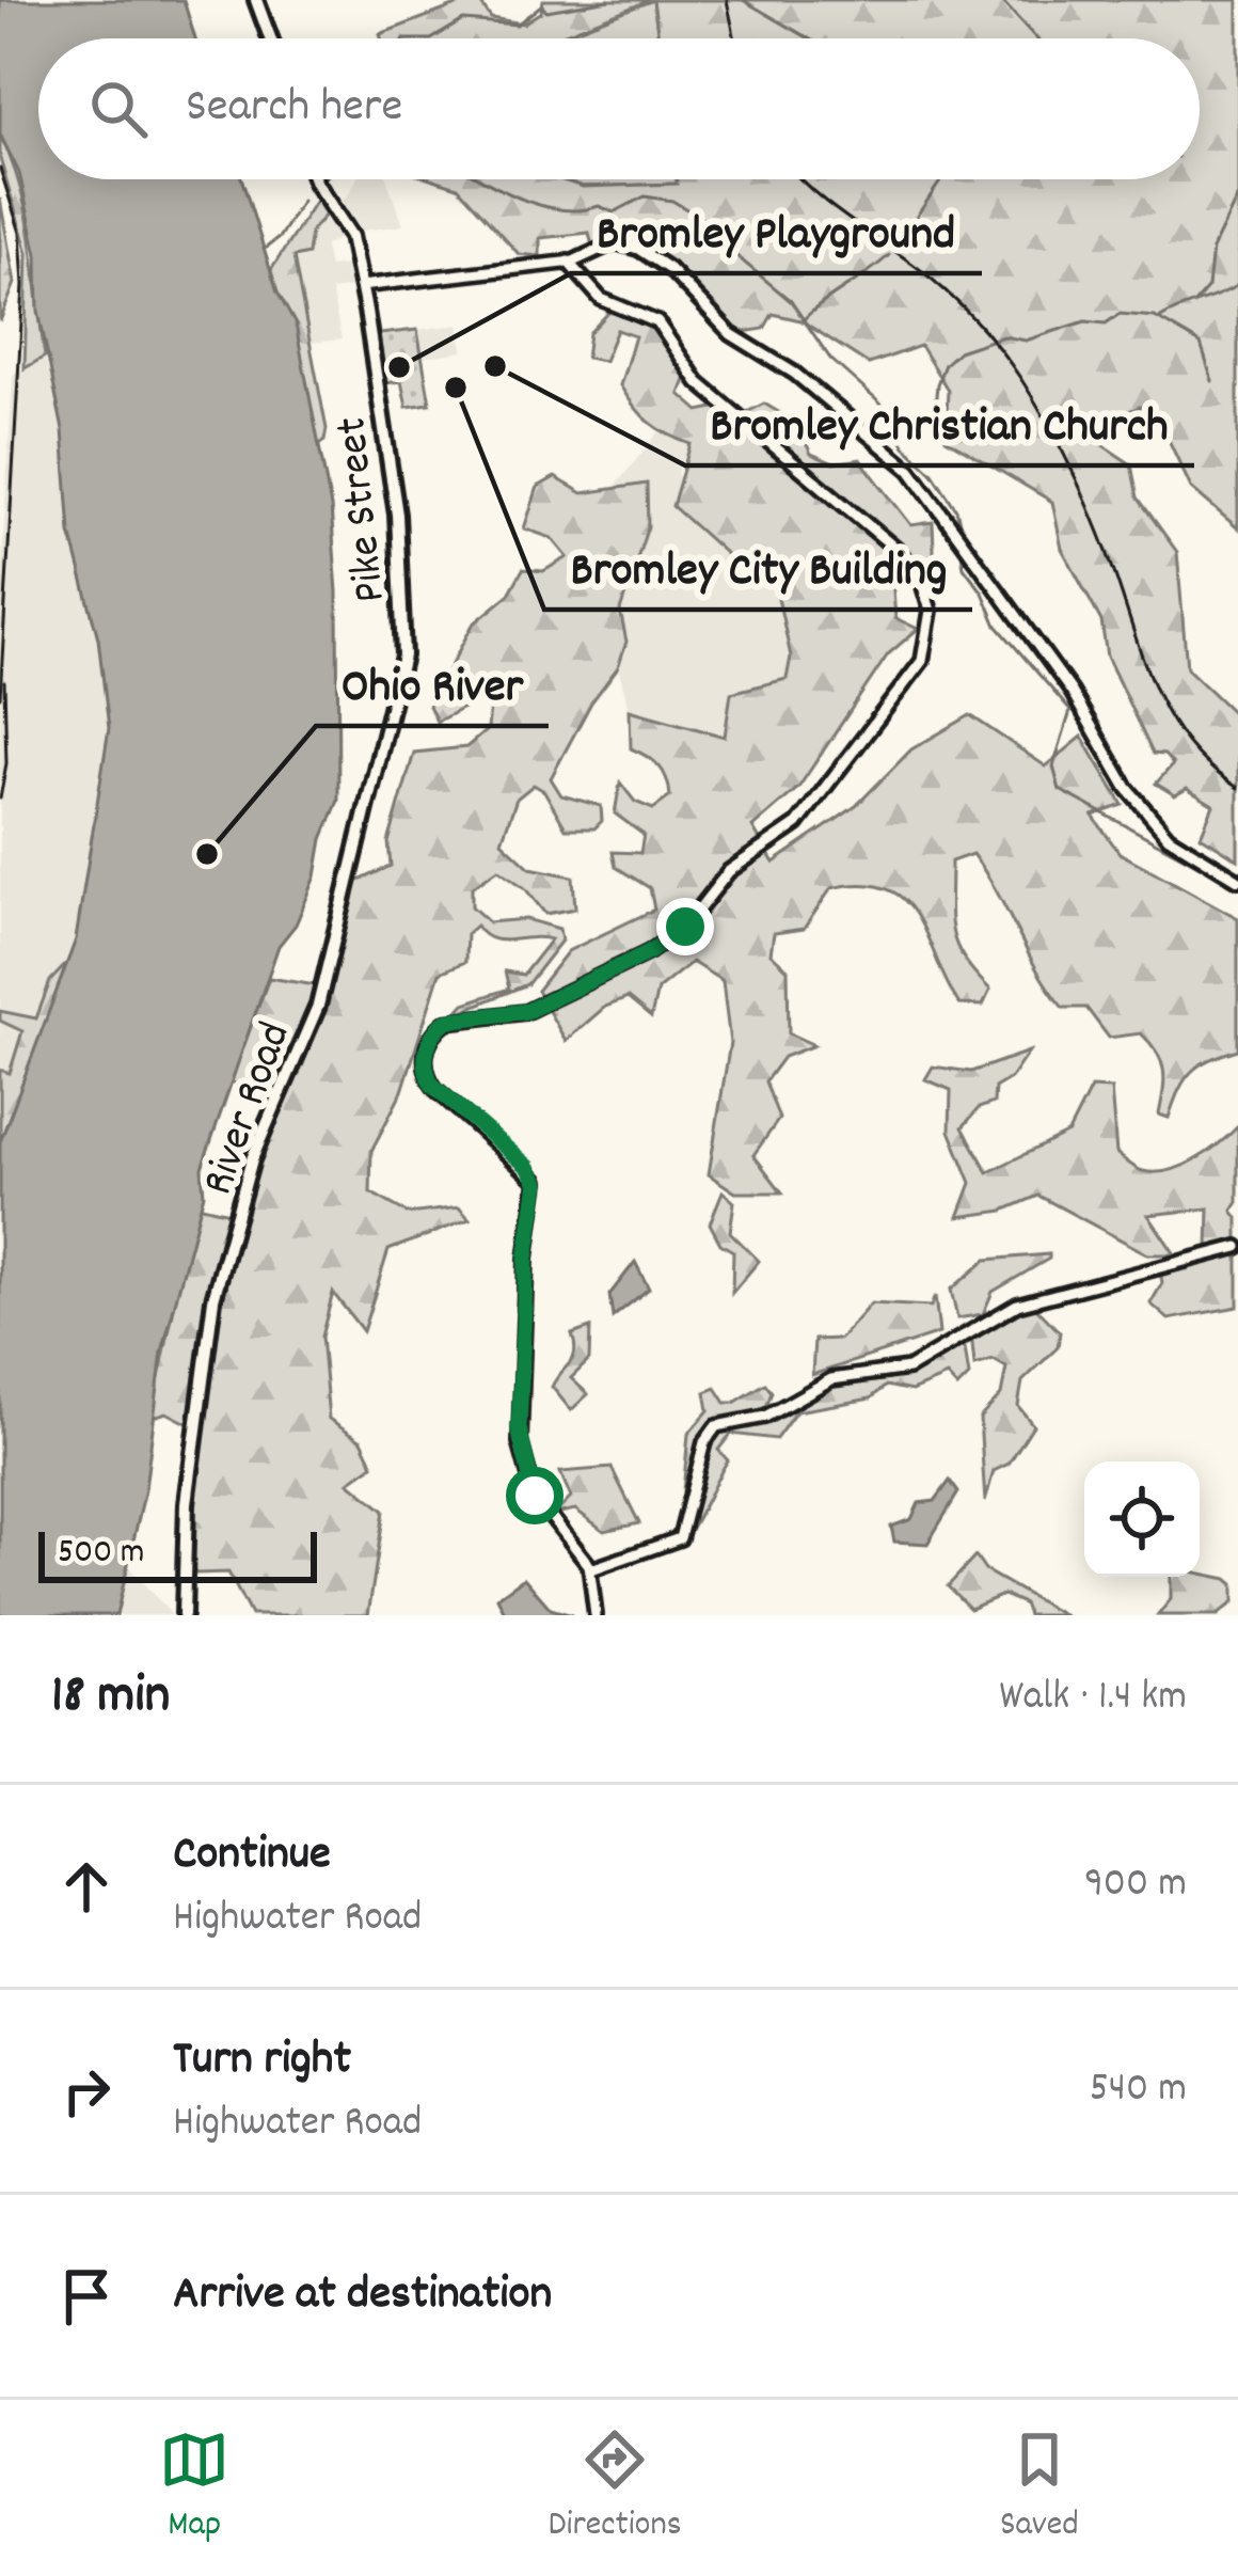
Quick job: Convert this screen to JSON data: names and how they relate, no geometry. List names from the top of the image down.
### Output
{
  "streets": {
    "main road": ["Pike Street", "River Road"]
  },
  "crossings": [
    ["Pike Street", "River Road"]
  ],
  "places": [
    "Bromley Christian Church",
    "Bromley Playground",
    "Bromley City Building",
    "Ohio River"
  ],
  "scale_bar": "500 m",
  "page": {
    "search": "Search here",
    "scale": "500 m",
    "heading": ["18 min", "Walk · 1.4 km"],
    "list": [
      ["Continue", "Highwater Road", "900 m"],
      ["Turn right", "Highwater Road", "540 m"],
      "Arrive at destination"
    ],
    "nav": ["Map", "Directions", "Saved"]
  }
}
